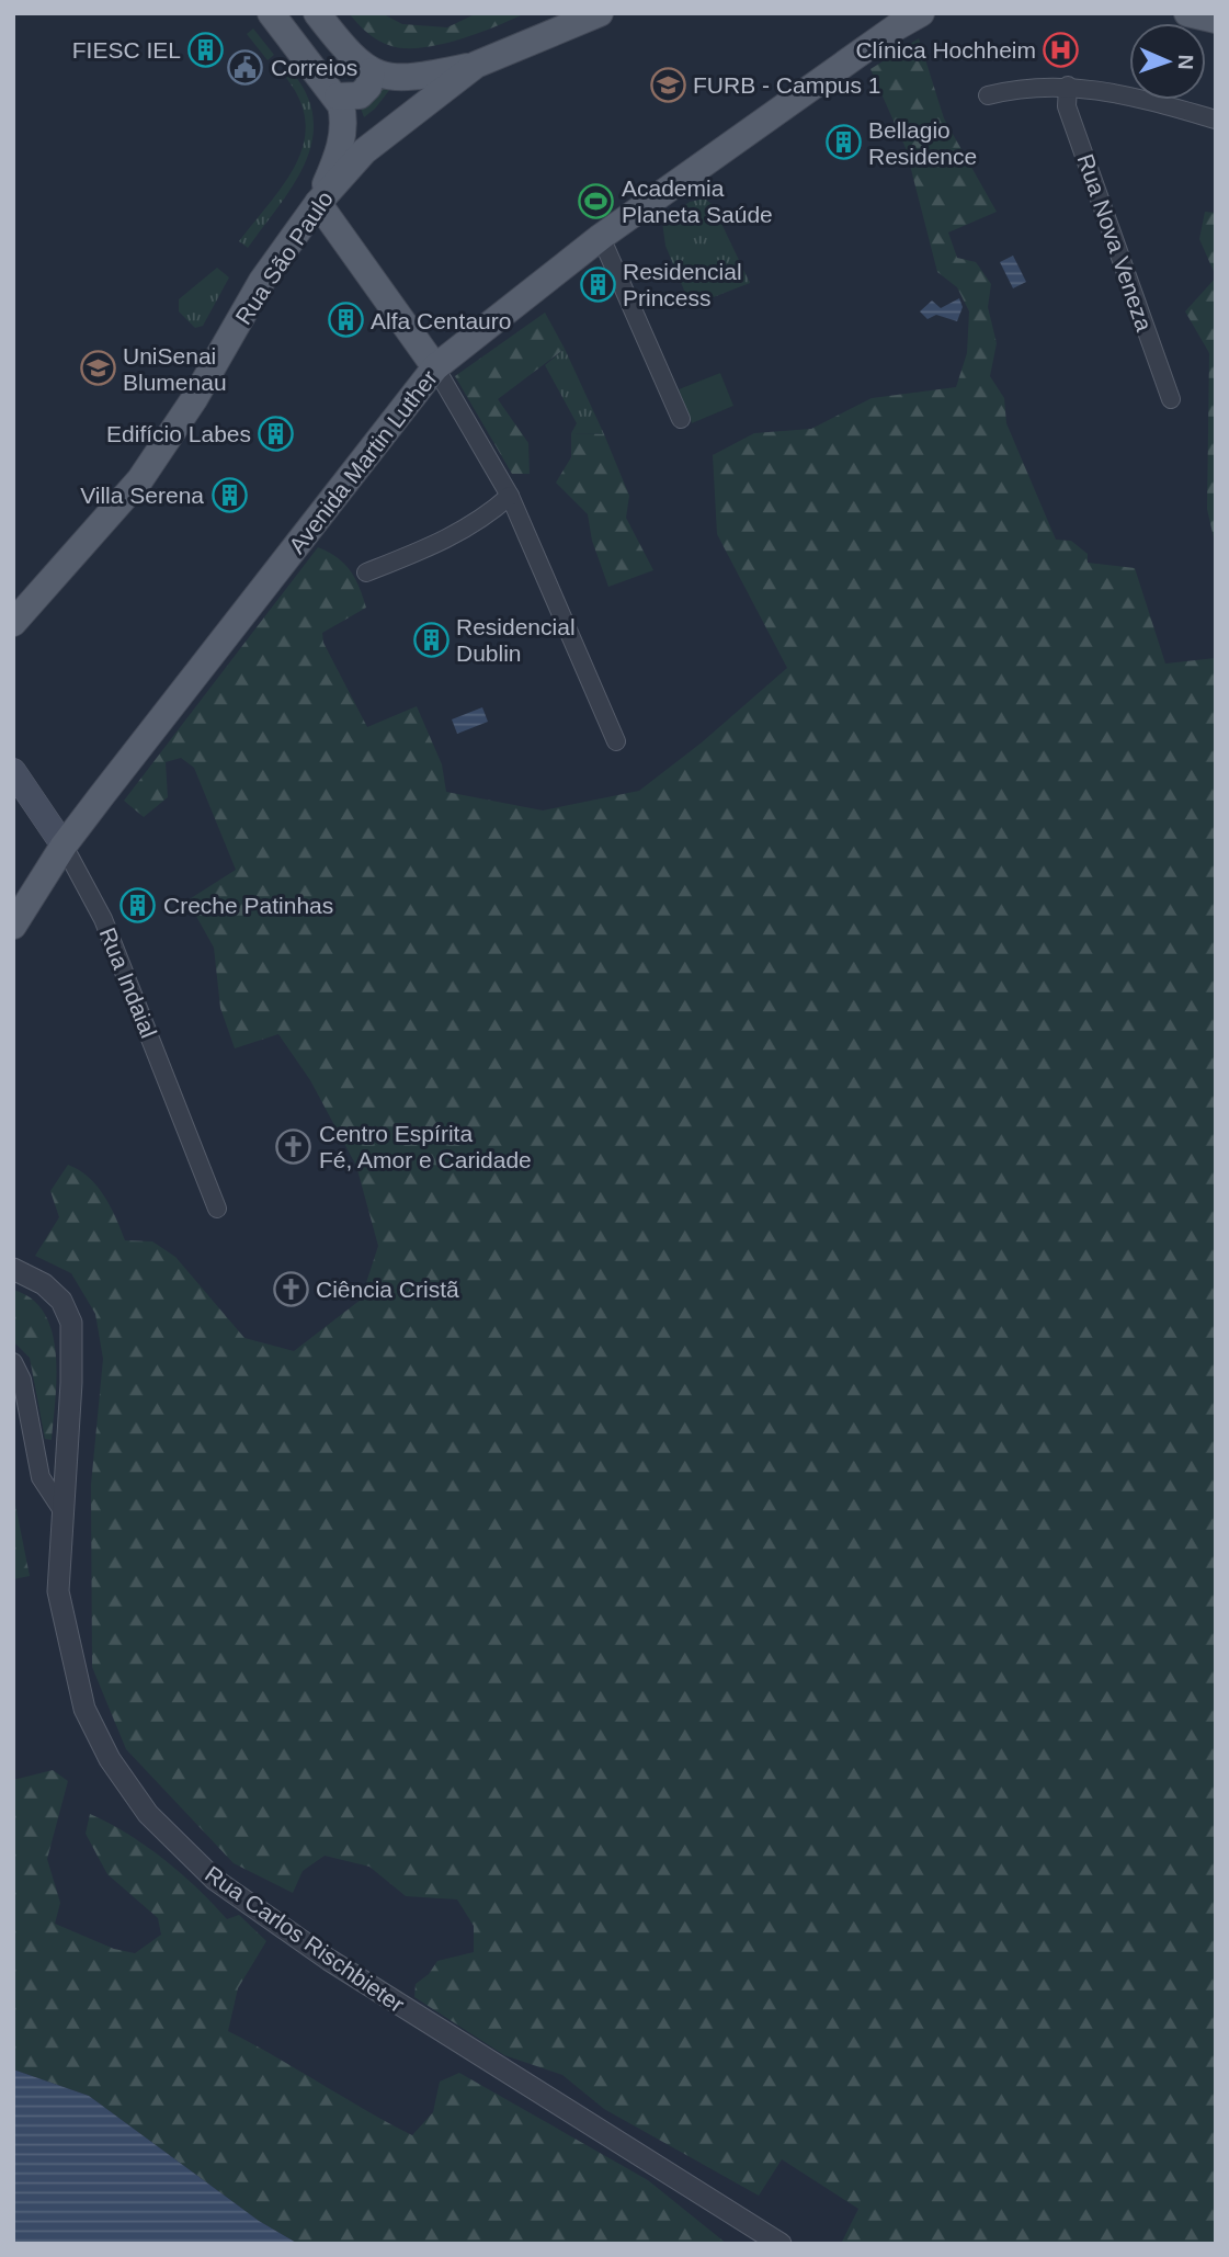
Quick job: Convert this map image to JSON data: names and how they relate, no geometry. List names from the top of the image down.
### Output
{
  "streets": {
    "main road": ["Rua São Paulo", "Avenida Martin Luther", "Rua Indaial"],
    "street": ["Rua Nova Veneza", "Rua Carlos Rischbieter"]
  },
  "crossings": [
    ["Avenida Martin Luther", "Rua Indaial"]
  ],
  "places": {
    "building": [
      "FIESC IEL",
      "Bellagio Residence",
      "Residencial Princess",
      "Alfa Centauro",
      "Edifício Labes",
      "Villa Serena",
      "Residencial Dublin",
      "Creche Patinhas"
    ],
    "hospital": ["Clínica Hochheim"],
    "public building": ["Correios"],
    "school or university": ["FURB - Campus 1", "UniSenai Blumenau"],
    "sports": ["Academia Planeta Saúde"],
    "church": ["Centro Espírita Fé, Amor e Caridade", "Ciência Cristã"]
  },
  "north": "right"
}
